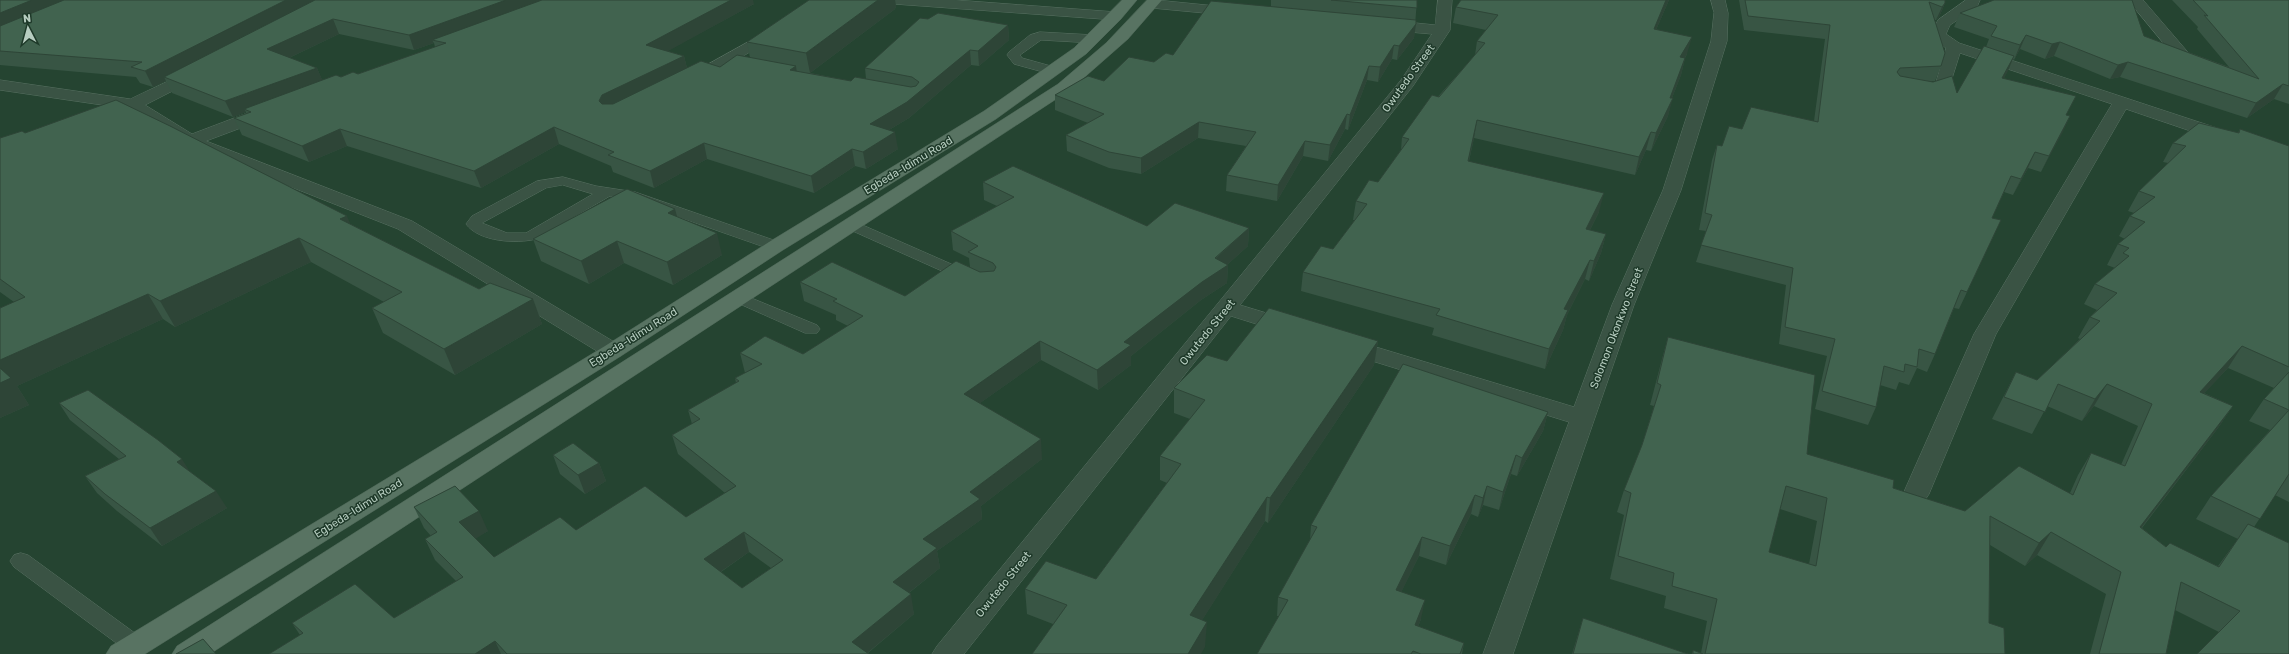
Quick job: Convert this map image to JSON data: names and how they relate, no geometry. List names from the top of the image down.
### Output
{
  "streets": {
    "main road": ["Egbeda-Idimu Road"],
    "street": ["Owutedo Street", "Solomon Okonkwo Street"]
  },
  "north": "top"
}
